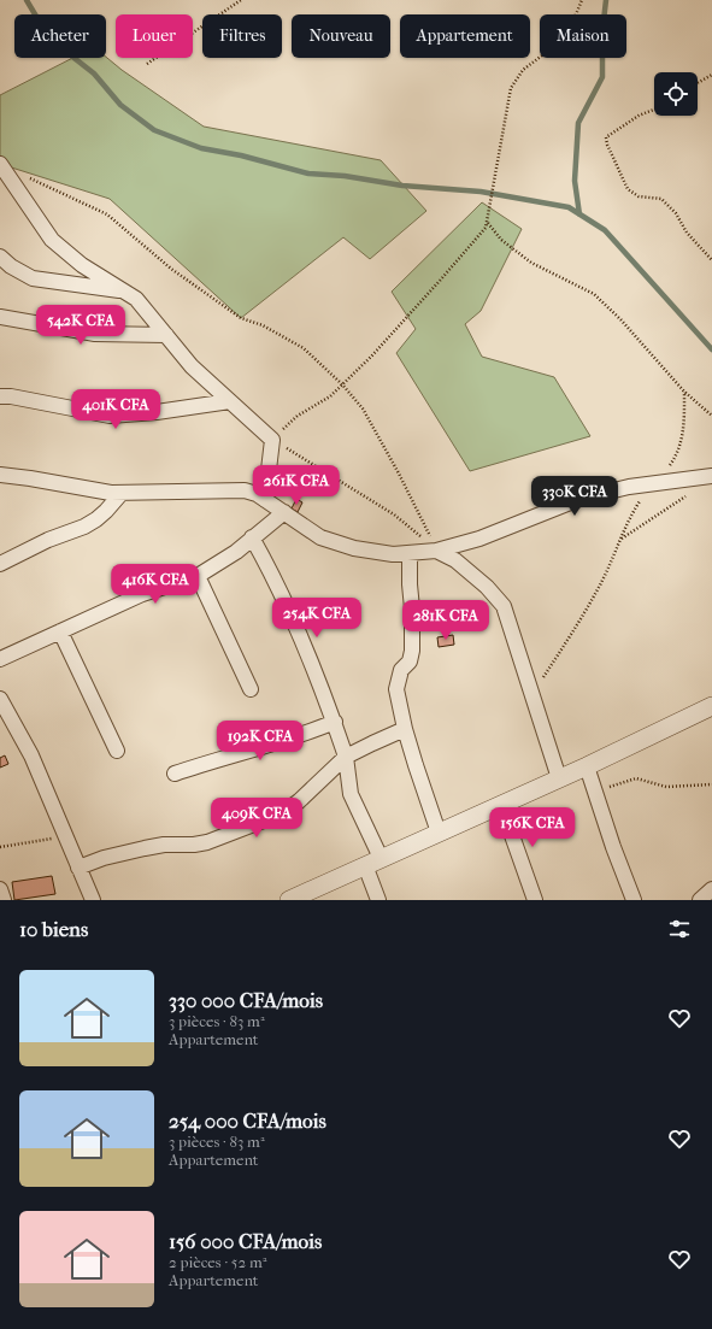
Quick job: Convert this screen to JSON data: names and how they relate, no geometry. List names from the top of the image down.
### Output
{
  "page": {
    "chip": [
      "Acheter",
      "Louer",
      "Filtres",
      "Nouveau",
      "Appartement",
      "Maison"
    ],
    "price": [
      "542K CFA",
      "401K CFA",
      "261K CFA",
      "330K CFA",
      "416K CFA",
      "254K CFA",
      "281K CFA",
      "192K CFA",
      "409K CFA",
      "156K CFA"
    ],
    "heading": "10 biens",
    "list": [
      {
        "name": "330 000 CFA/mois",
        "note": "3 pièces · 83 m² · Appartement"
      },
      {
        "name": "254 000 CFA/mois",
        "note": "3 pièces · 83 m² · Appartement"
      },
      {
        "name": "156 000 CFA/mois",
        "note": "2 pièces · 52 m² · Appartement"
      }
    ]
  }
}
